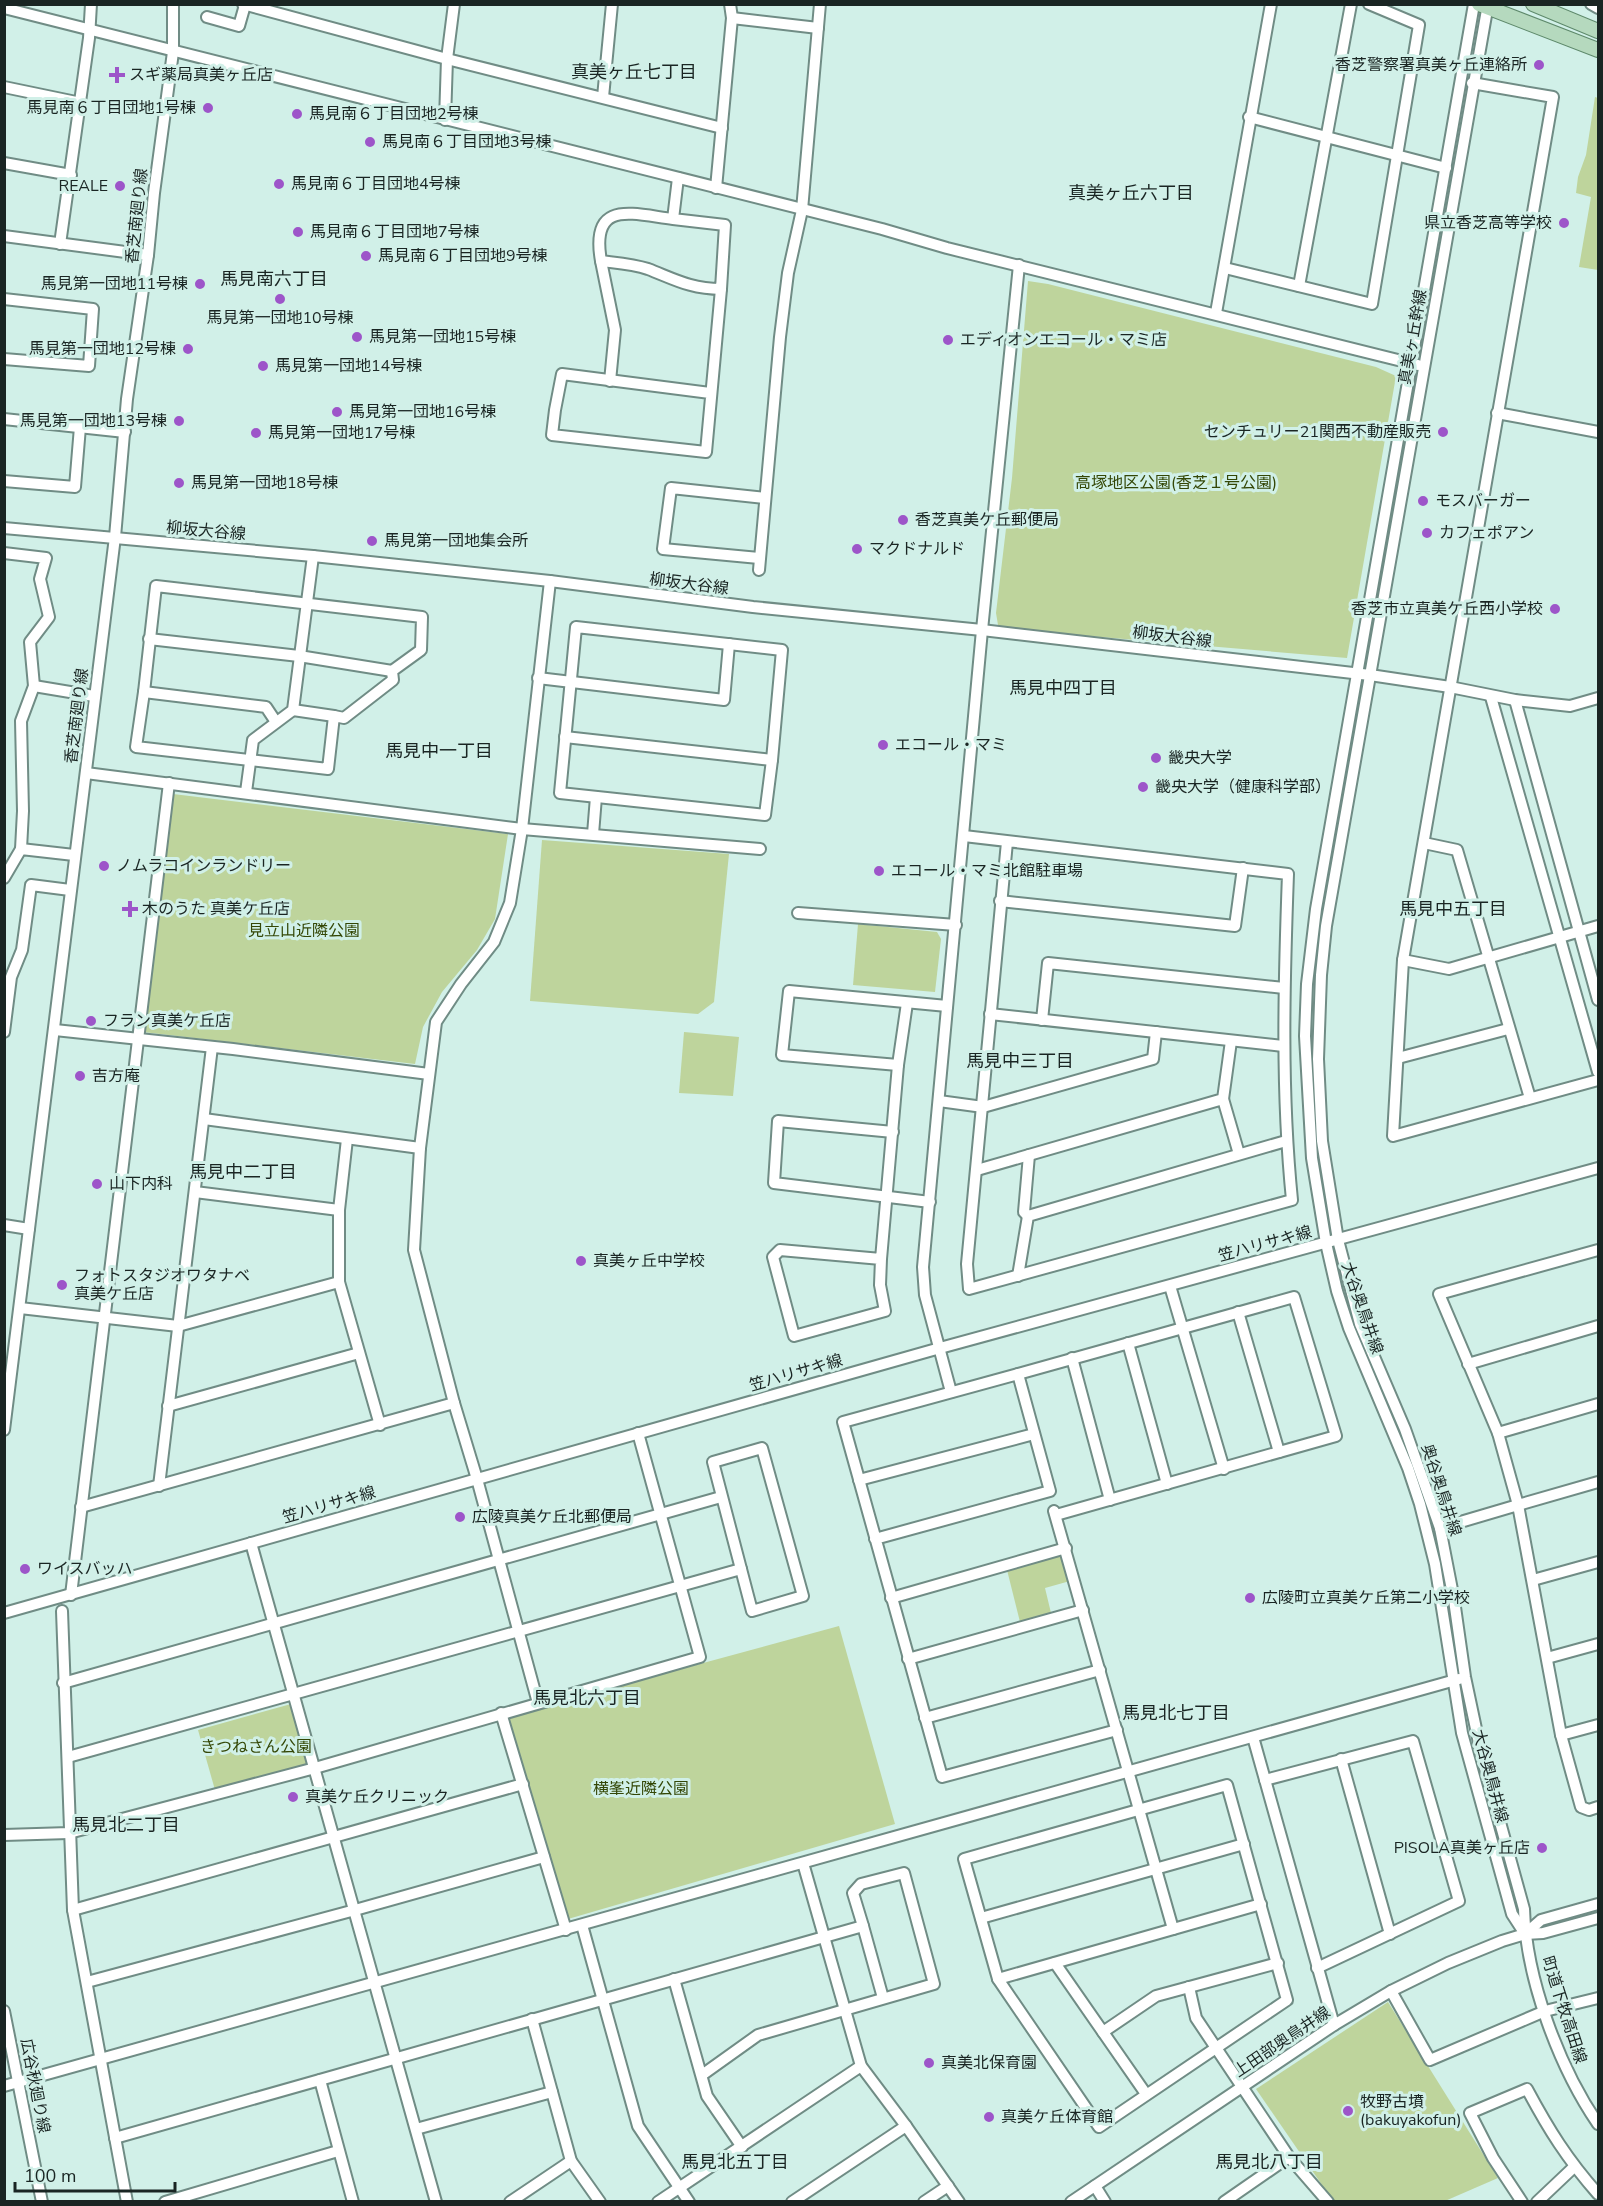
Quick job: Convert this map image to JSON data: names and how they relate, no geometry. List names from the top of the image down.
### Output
{
  "streets": {
    "street": [
      "香芝南廻り線",
      "真美ヶ丘幹線",
      "柳坂大谷線",
      "笠ハリサキ線",
      "大谷奥鳥井線",
      "奥谷奥鳥井線",
      "町道下牧高田線",
      "上田部奥鳥井線",
      "広谷秋廻り線"
    ]
  },
  "crossings": [
    ["香芝南廻り線", "柳坂大谷線"],
    ["真美ヶ丘幹線", "柳坂大谷線"],
    ["真美ヶ丘幹線", "大谷奥鳥井線"],
    ["柳坂大谷線", "大谷奥鳥井線"],
    ["笠ハリサキ線", "大谷奥鳥井線"],
    ["笠ハリサキ線", "奥谷奥鳥井線"],
    ["大谷奥鳥井線", "奥谷奥鳥井線"],
    ["大谷奥鳥井線", "町道下牧高田線"],
    ["大谷奥鳥井線", "上田部奥鳥井線"],
    ["奥谷奥鳥井線", "町道下牧高田線"],
    ["奥谷奥鳥井線", "上田部奥鳥井線"],
    ["町道下牧高田線", "上田部奥鳥井線"]
  ],
  "districts": [
    "真美ヶ丘七丁目",
    "真美ヶ丘六丁目",
    "馬見南六丁目",
    "馬見中四丁目",
    "馬見中一丁目",
    "馬見中五丁目",
    "馬見中三丁目",
    "馬見中二丁目",
    "馬見北六丁目",
    "馬見北七丁目",
    "馬見北二丁目",
    "馬見北五丁目",
    "馬見北八丁目"
  ],
  "parks": [
    "高塚地区公園(香芝１号公園)",
    "見立山近隣公園",
    "きつねさん公園",
    "横峯近隣公園"
  ],
  "places": {
    "other": [
      "香芝警察署真美ヶ丘連絡所",
      "馬見南６丁目団地1号棟",
      "馬見南６丁目団地2号棟",
      "馬見南６丁目団地3号棟",
      "馬見南６丁目団地4号棟",
      "REALE",
      "県立香芝高等学校",
      "馬見南６丁目団地7号棟",
      "馬見南６丁目団地9号棟",
      "馬見第一団地11号棟",
      "馬見第一団地10号棟",
      "馬見第一団地15号棟",
      "エディオンエコール・マミ店",
      "馬見第一団地12号棟",
      "馬見第一団地14号棟",
      "馬見第一団地16号棟",
      "馬見第一団地13号棟",
      "センチュリー21関西不動産販売",
      "馬見第一団地17号棟",
      "馬見第一団地18号棟",
      "モスバーガー",
      "香芝真美ケ丘郵便局",
      "カフェポアン",
      "馬見第一団地集会所",
      "マクドナルド",
      "香芝市立真美ケ丘西小学校",
      "エコール・マミ",
      "畿央大学",
      "畿央大学（健康科学部）",
      "ノムラコインランドリー",
      "エコール・マミ北館駐車場",
      "フラン真美ケ丘店",
      "吉方庵",
      "山下内科",
      "真美ヶ丘中学校",
      "フォトスタジオワタナベ 真美ケ丘店",
      "広陵真美ケ丘北郵便局",
      "ワイスバッハ",
      "広陵町立真美ケ丘第二小学校",
      "真美ケ丘クリニック",
      "PISOLA真美ヶ丘店",
      "真美北保育園",
      "牧野古墳 (bakuyakofun)",
      "真美ケ丘体育館"
    ],
    "health": ["スギ薬局真美ヶ丘店", "木のうた 真美ケ丘店"]
  },
  "scale_bar": "100 m"
}
